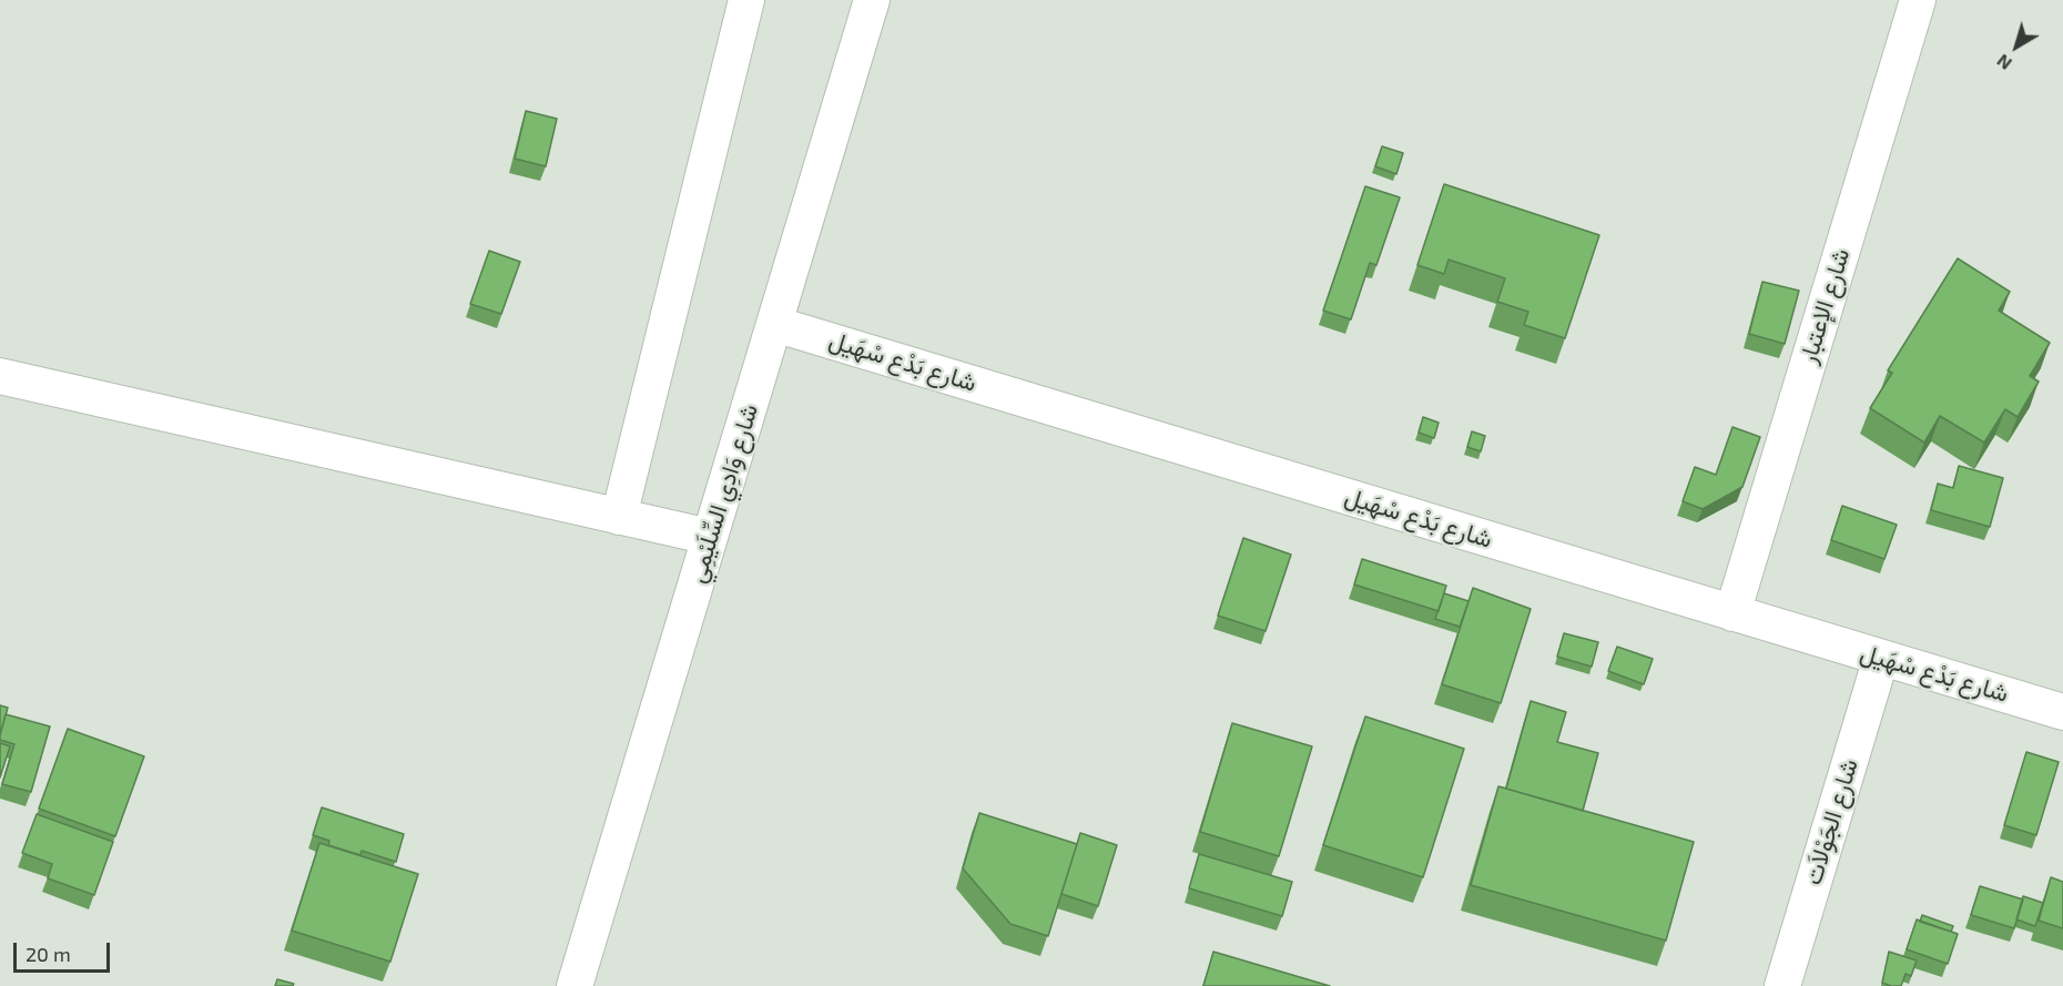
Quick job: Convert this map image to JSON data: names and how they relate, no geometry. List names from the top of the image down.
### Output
{
  "streets": {
    "street": [
      "شارع الإعتبار",
      "شارع بَدْع سْهَيل",
      "شارع وَادِي السِّلَيْمِي",
      "شارع الجَوْلاَت"
    ]
  },
  "crossings": [
    ["شارع الإعتبار", "شارع بَدْع سْهَيل"],
    ["شارع بَدْع سْهَيل", "شارع وَادِي السِّلَيْمِي"],
    ["شارع بَدْع سْهَيل", "شارع الجَوْلاَت"]
  ],
  "scale_bar": "20 m",
  "north": "bottom left"
}
